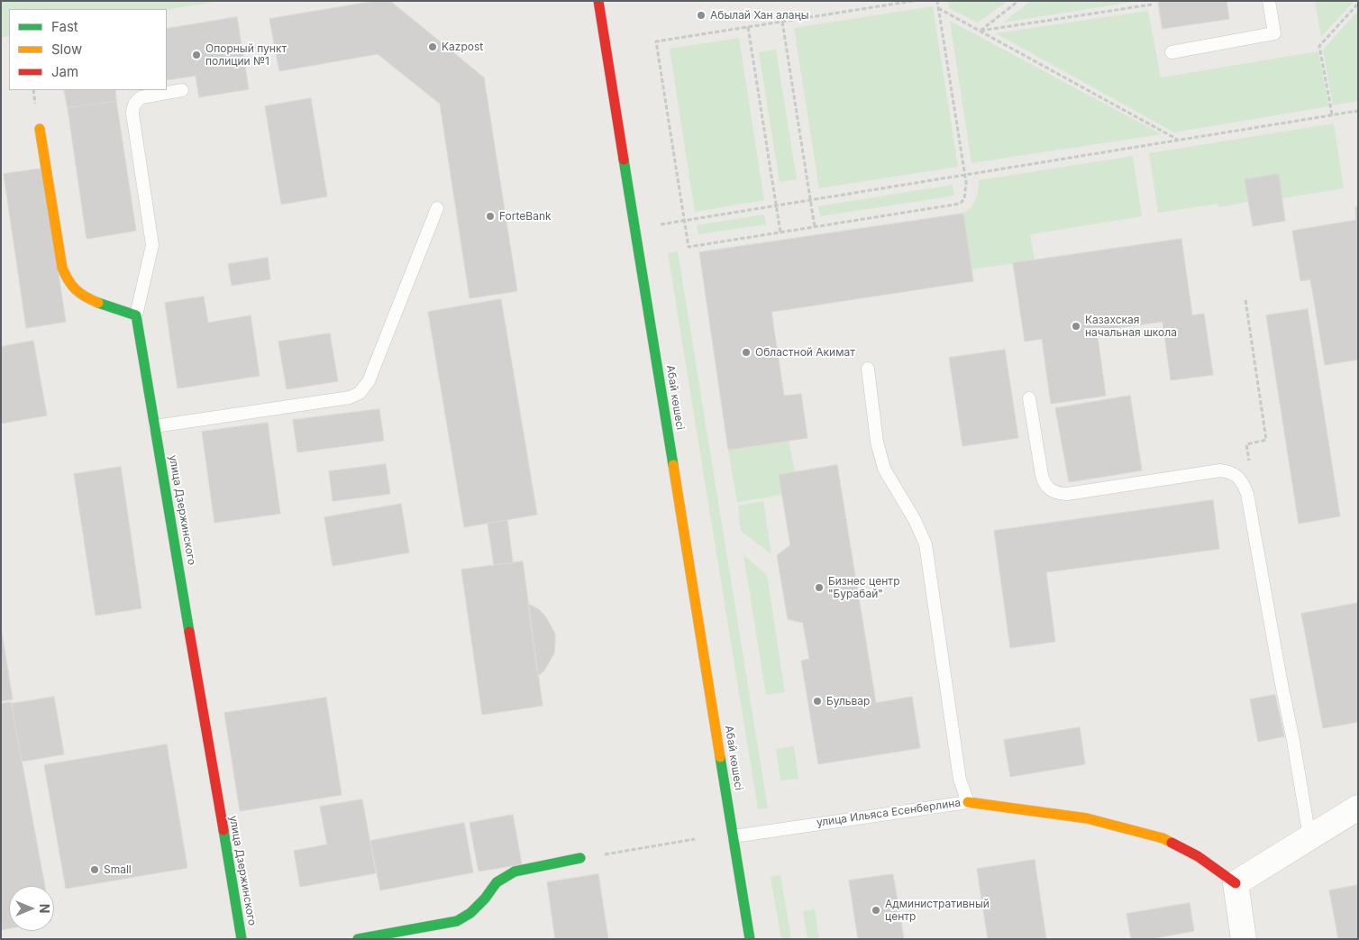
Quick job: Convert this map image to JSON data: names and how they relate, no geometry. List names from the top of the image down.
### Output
{
  "streets": {
    "street": ["Абай көшесі", "улица Дзержинского", "улица Ильяса Есенберлина"]
  },
  "crossings": [
    ["Абай көшесі", "улица Ильяса Есенберлина"]
  ],
  "places": [
    "Абылай Хан алаңы",
    "Kazpost",
    "Опорный пункт полиции №1",
    "ForteBank",
    "Казахская начальная школа",
    "Областной Акимат",
    "Бизнес центр \"Бурабай\"",
    "Бульвар",
    "Small",
    "Административный центр"
  ],
  "legend": ["Fast", "Slow", "Jam"],
  "north": "right"
}
